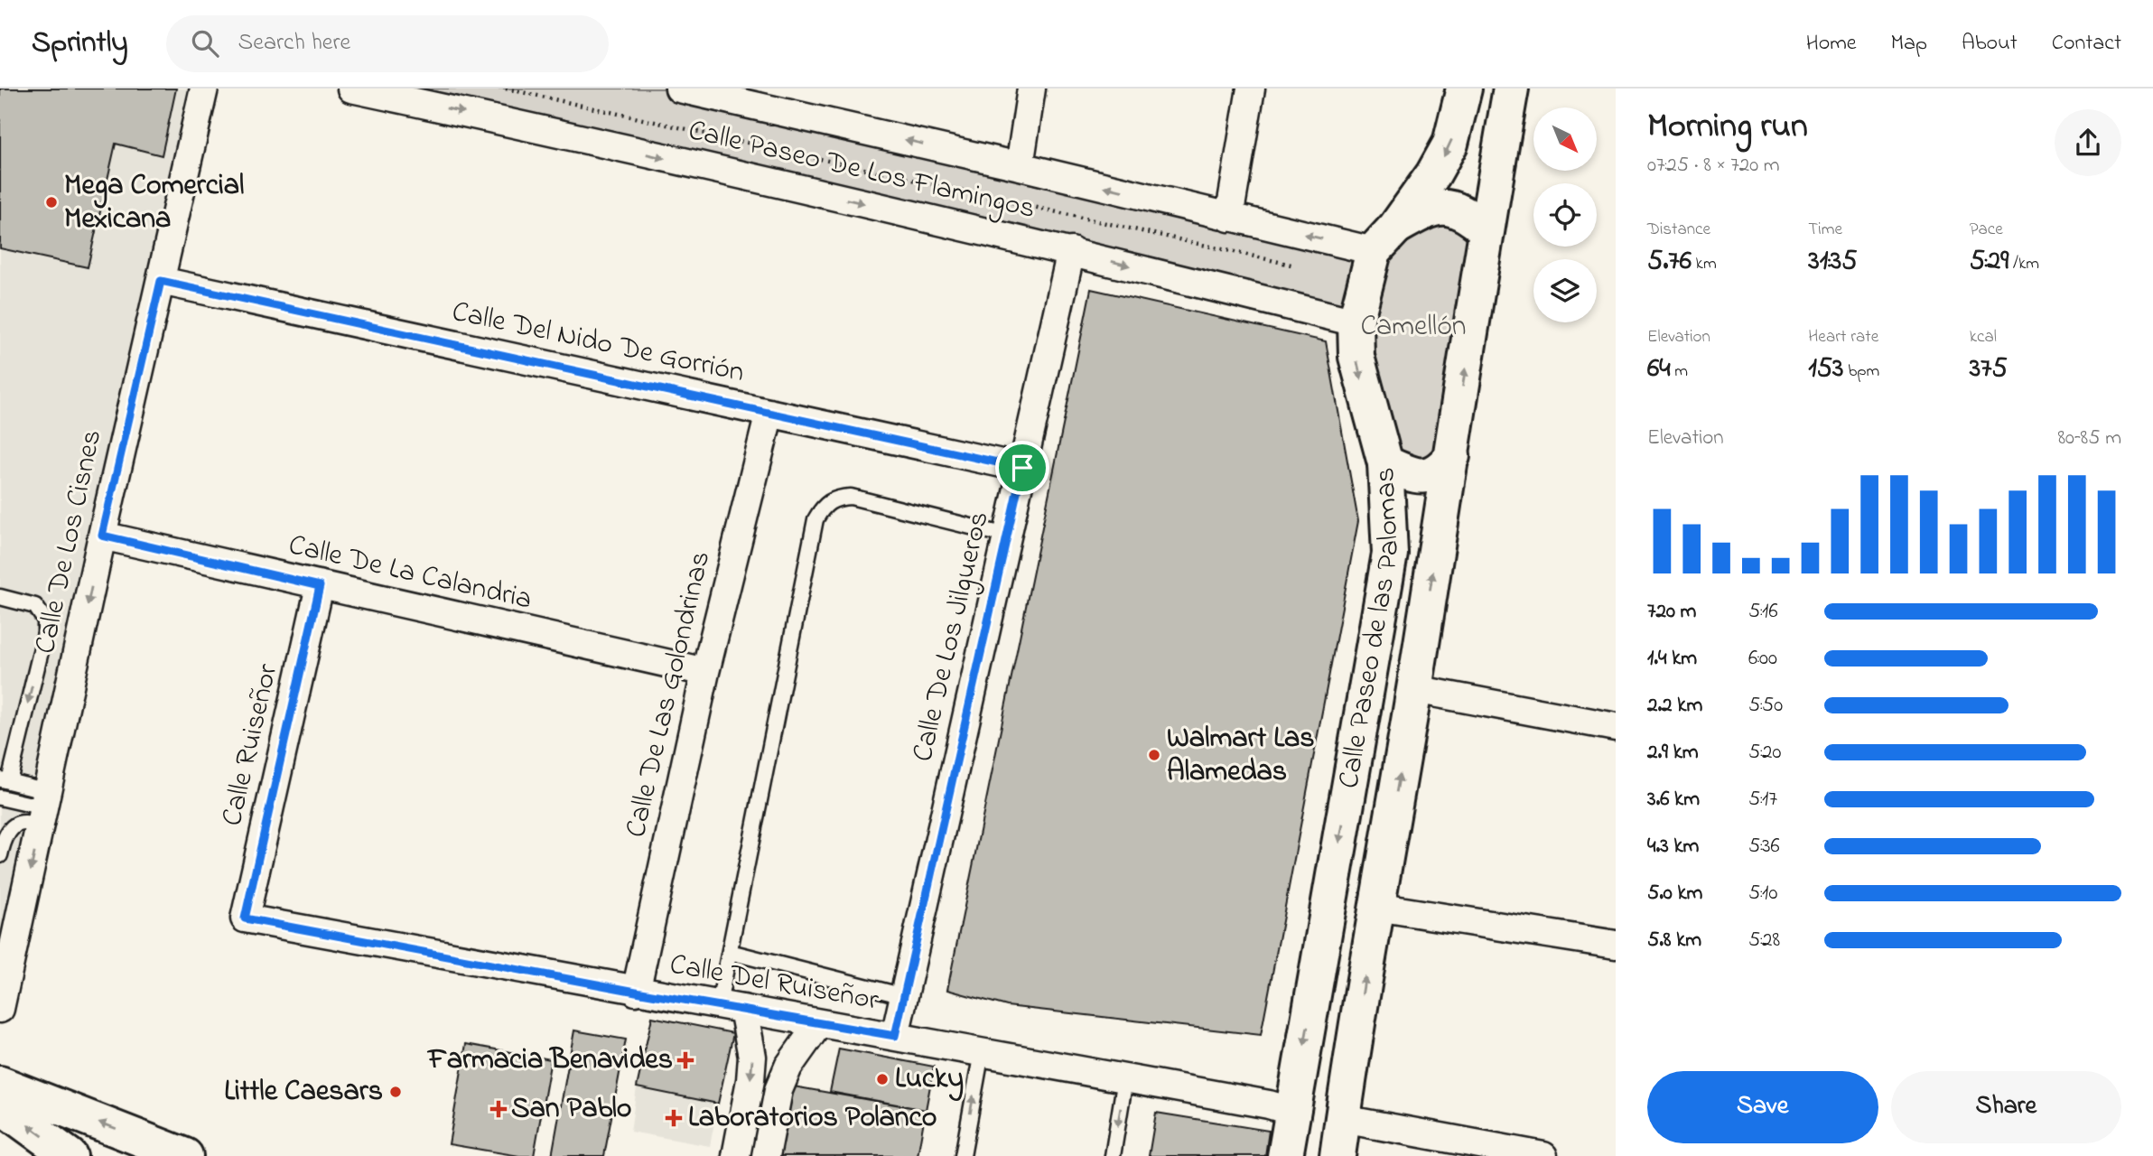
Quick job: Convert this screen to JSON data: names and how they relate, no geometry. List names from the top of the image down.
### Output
{
  "streets": {
    "street": [
      "Calle Paseo De Los Flamingos",
      "Calle Del Nido De Gorrión",
      "Calle De Los Cisnes",
      "Calle De La Calandria",
      "Calle Paseo de las Palomas",
      "Calle De Los Jilgueros",
      "Calle De Las Golondrinas",
      "Calle Ruiseñor",
      "Calle Del Ruiseñor"
    ]
  },
  "crossings": [
    ["Calle Paseo De Los Flamingos", "Calle Paseo de las Palomas"],
    ["Calle Paseo De Los Flamingos", "Calle De Los Jilgueros"],
    ["Calle Del Nido De Gorrión", "Calle De Los Cisnes"],
    ["Calle Del Nido De Gorrión", "Calle De Los Jilgueros"],
    ["Calle Del Nido De Gorrión", "Calle De Las Golondrinas"],
    ["Calle De Los Cisnes", "Calle De La Calandria"],
    ["Calle De La Calandria", "Calle De Las Golondrinas"],
    ["Calle De La Calandria", "Calle Ruiseñor"],
    ["Calle Paseo de las Palomas", "Calle Del Ruiseñor"],
    ["Calle De Los Jilgueros", "Calle Del Ruiseñor"],
    ["Calle De Las Golondrinas", "Calle Del Ruiseñor"],
    ["Calle Ruiseñor", "Calle Del Ruiseñor"]
  ],
  "one_way": ["Calle De Los Cisnes"],
  "parks": ["Camellón"],
  "places": {
    "other": [
      "Mega Comercial Mexicana",
      "Walmart Las Alamedas",
      "Lucky",
      "Little Caesars"
    ],
    "health": ["Farmacia Benavides", "San Pablo", "Laboratorios Polanco"]
  },
  "north": "bottom right",
  "page": {
    "header": "Sprintly",
    "search": "Search here",
    "nav": [
      "Home",
      "Map",
      "About",
      "Contact"
    ],
    "heading": ["Morning run", "07:25 · 8 × 720 m"],
    "stats": [
      ["Distance", "5.76 km"],
      ["Time", "31:35"],
      ["Pace", "5:29 /km"],
      ["Elevation", "64 m"],
      ["Heart rate", "153 bpm"],
      ["kcal", "375"]
    ],
    "chart": ["Elevation", "80–85 m"],
    "list": [
      {
        "name": "720 m",
        "note": "5:16"
      },
      {
        "name": "1.4 km",
        "note": "6:00"
      },
      {
        "name": "2.2 km",
        "note": "5:50"
      },
      {
        "name": "2.9 km",
        "note": "5:20"
      },
      {
        "name": "3.6 km",
        "note": "5:17"
      },
      {
        "name": "4.3 km",
        "note": "5:36"
      },
      {
        "name": "5.0 km",
        "note": "5:10"
      },
      {
        "name": "5.8 km",
        "note": "5:28"
      }
    ],
    "buttons": ["Save", "Share"]
  }
}
